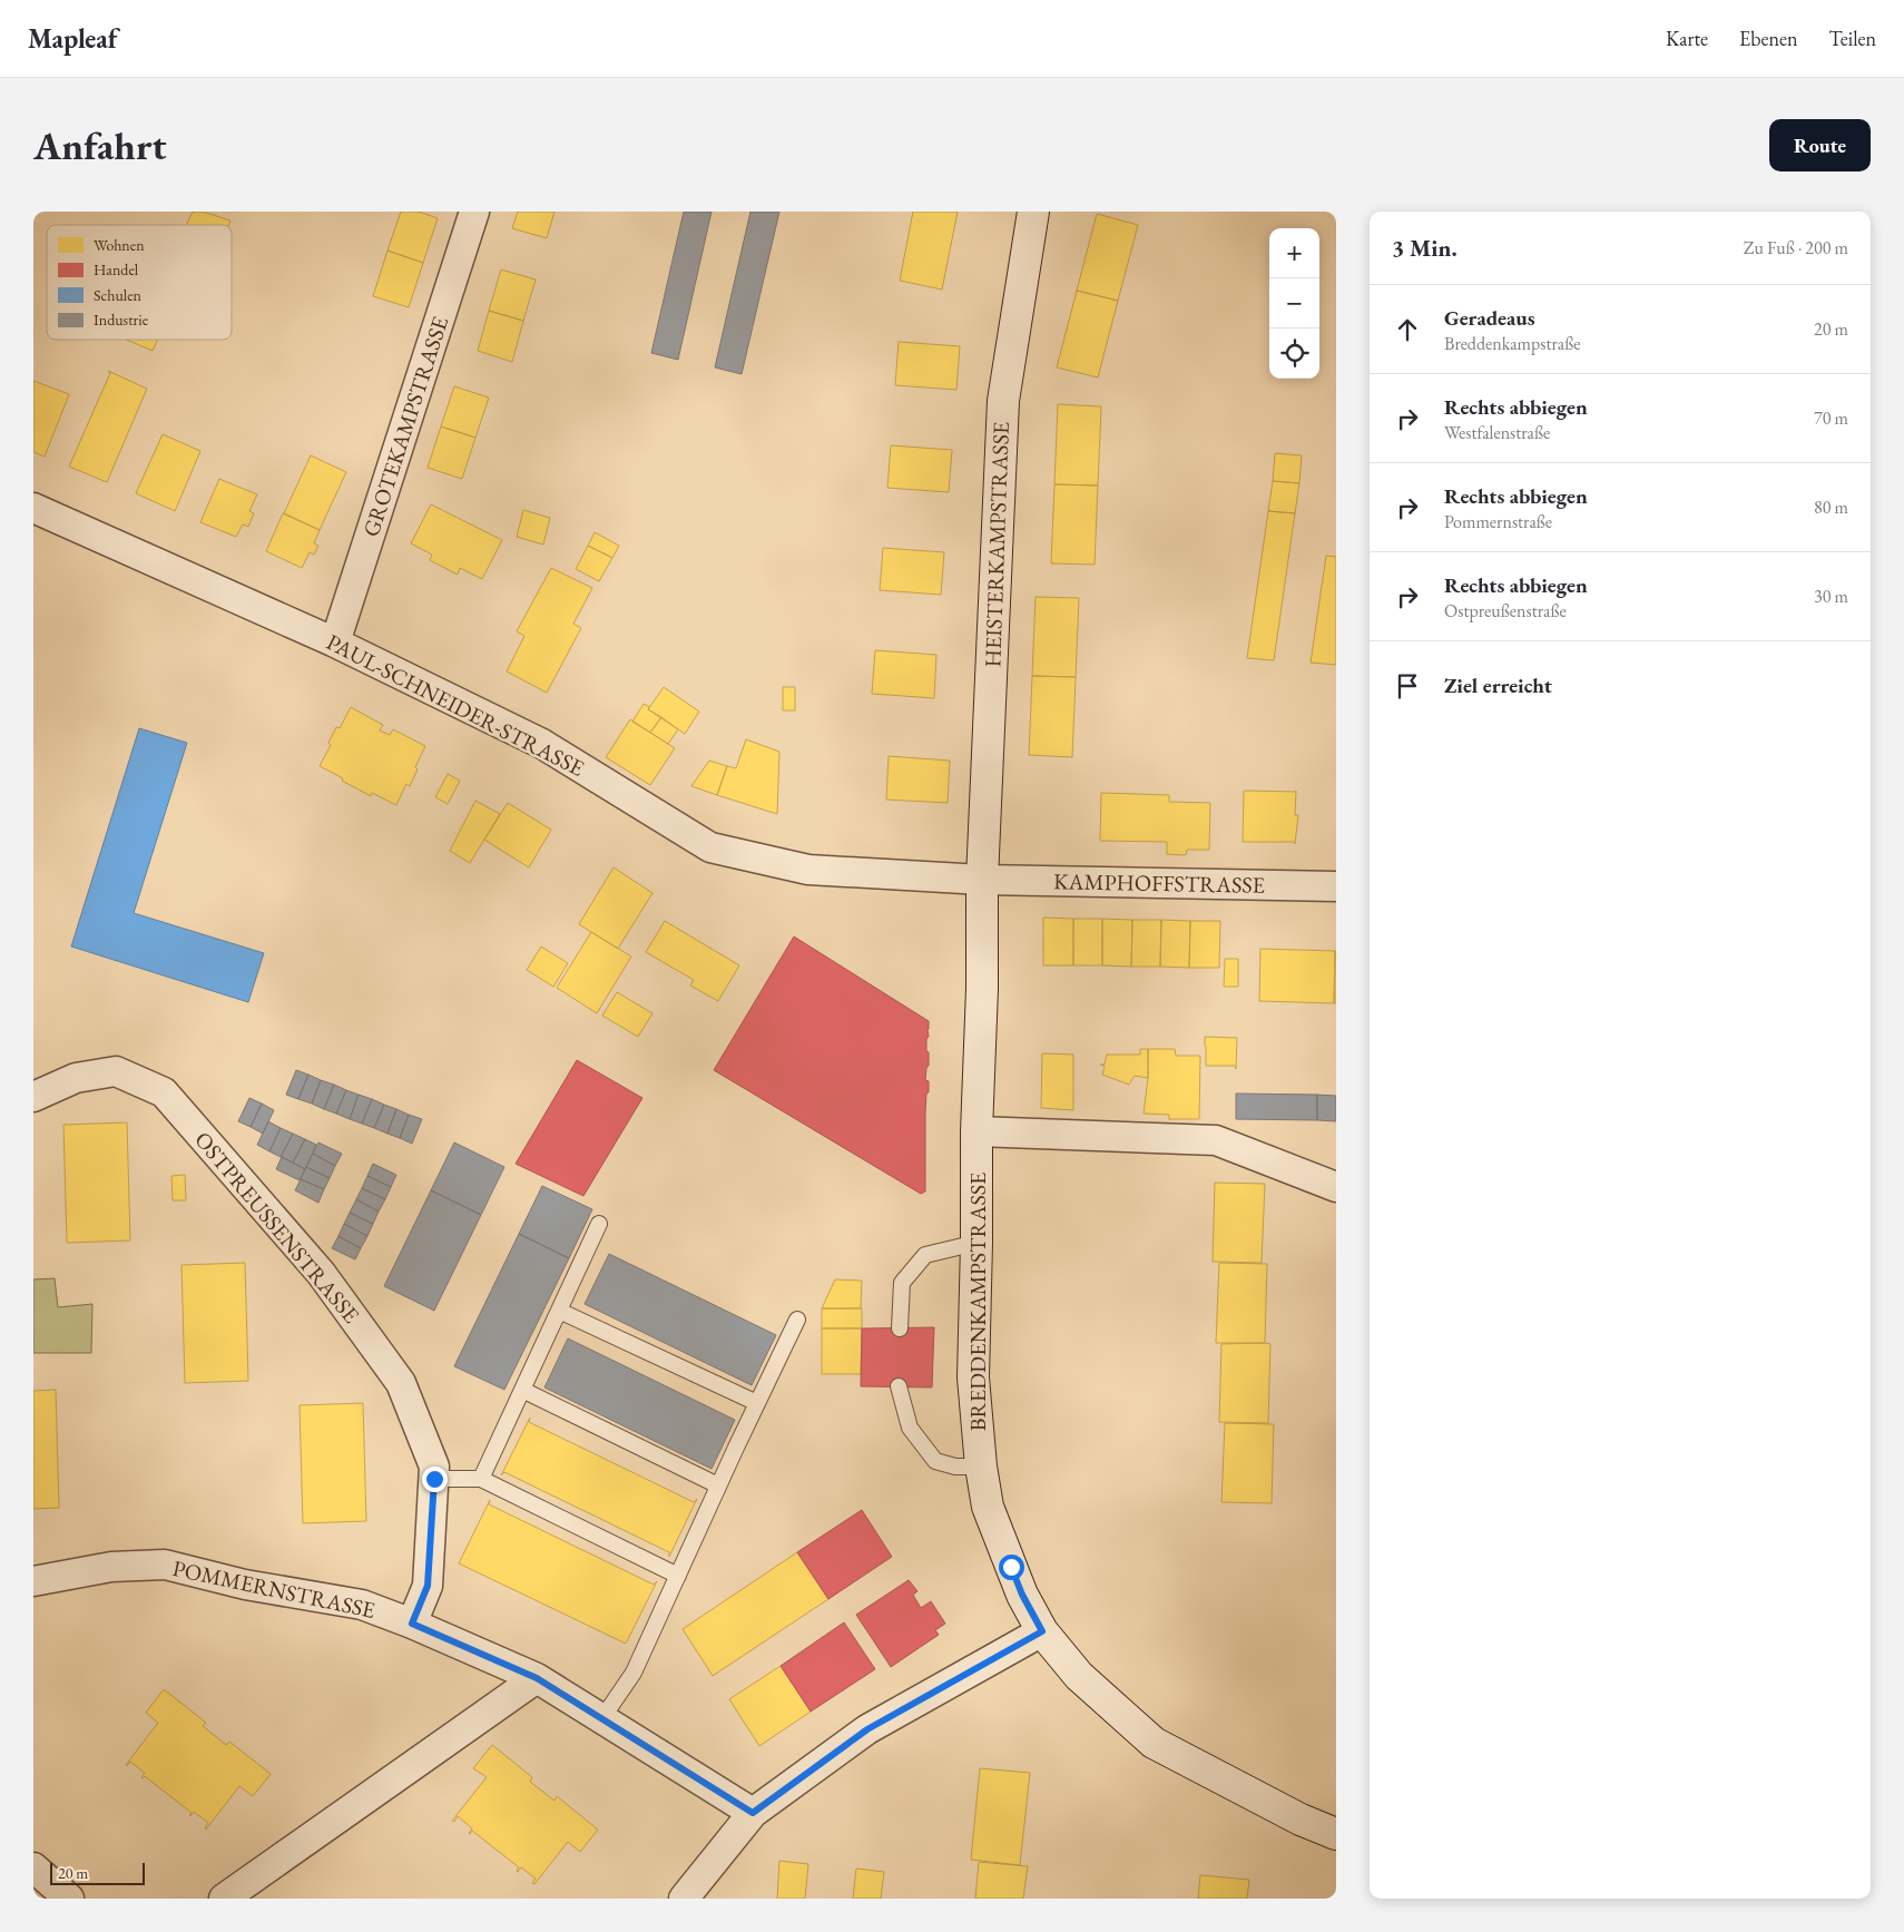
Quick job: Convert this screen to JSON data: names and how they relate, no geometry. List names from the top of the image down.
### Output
{
  "streets": {
    "street": [
      "GROTEKAMPSTRASSE",
      "HEISTERKAMPSTRASSE",
      "PAUL-SCHNEIDER-STRASSE",
      "KAMPHOFFSTRASSE",
      "OSTPREUSSENSTRASSE",
      "BREDDENKAMPSTRASSE",
      "POMMERNSTRASSE"
    ]
  },
  "crossings": [
    ["GROTEKAMPSTRASSE", "PAUL-SCHNEIDER-STRASSE"],
    ["HEISTERKAMPSTRASSE", "PAUL-SCHNEIDER-STRASSE"],
    ["HEISTERKAMPSTRASSE", "KAMPHOFFSTRASSE"],
    ["HEISTERKAMPSTRASSE", "BREDDENKAMPSTRASSE"],
    ["PAUL-SCHNEIDER-STRASSE", "KAMPHOFFSTRASSE"],
    ["PAUL-SCHNEIDER-STRASSE", "BREDDENKAMPSTRASSE"],
    ["KAMPHOFFSTRASSE", "BREDDENKAMPSTRASSE"],
    ["OSTPREUSSENSTRASSE", "POMMERNSTRASSE"]
  ],
  "legend": [
    "Wohnen",
    "Handel",
    "Schulen",
    "Industrie"
  ],
  "scale_bar": "20 m",
  "page": {
    "header": "Mapleaf",
    "nav": ["Karte", "Ebenen", "Teilen"],
    "buttons": "Route",
    "title": "Anfahrt",
    "heading": ["3 Min.", "Zu Fuß · 200 m"],
    "map_buttons": ["+", "−"],
    "list": [
      ["Geradeaus", "Breddenkampstraße", "20 m"],
      ["Rechts abbiegen", "Westfalenstraße", "70 m"],
      ["Rechts abbiegen", "Pommernstraße", "80 m"],
      ["Rechts abbiegen", "Ostpreußenstraße", "30 m"],
      "Ziel erreicht"
    ],
    "scale": "20 m"
  }
}
